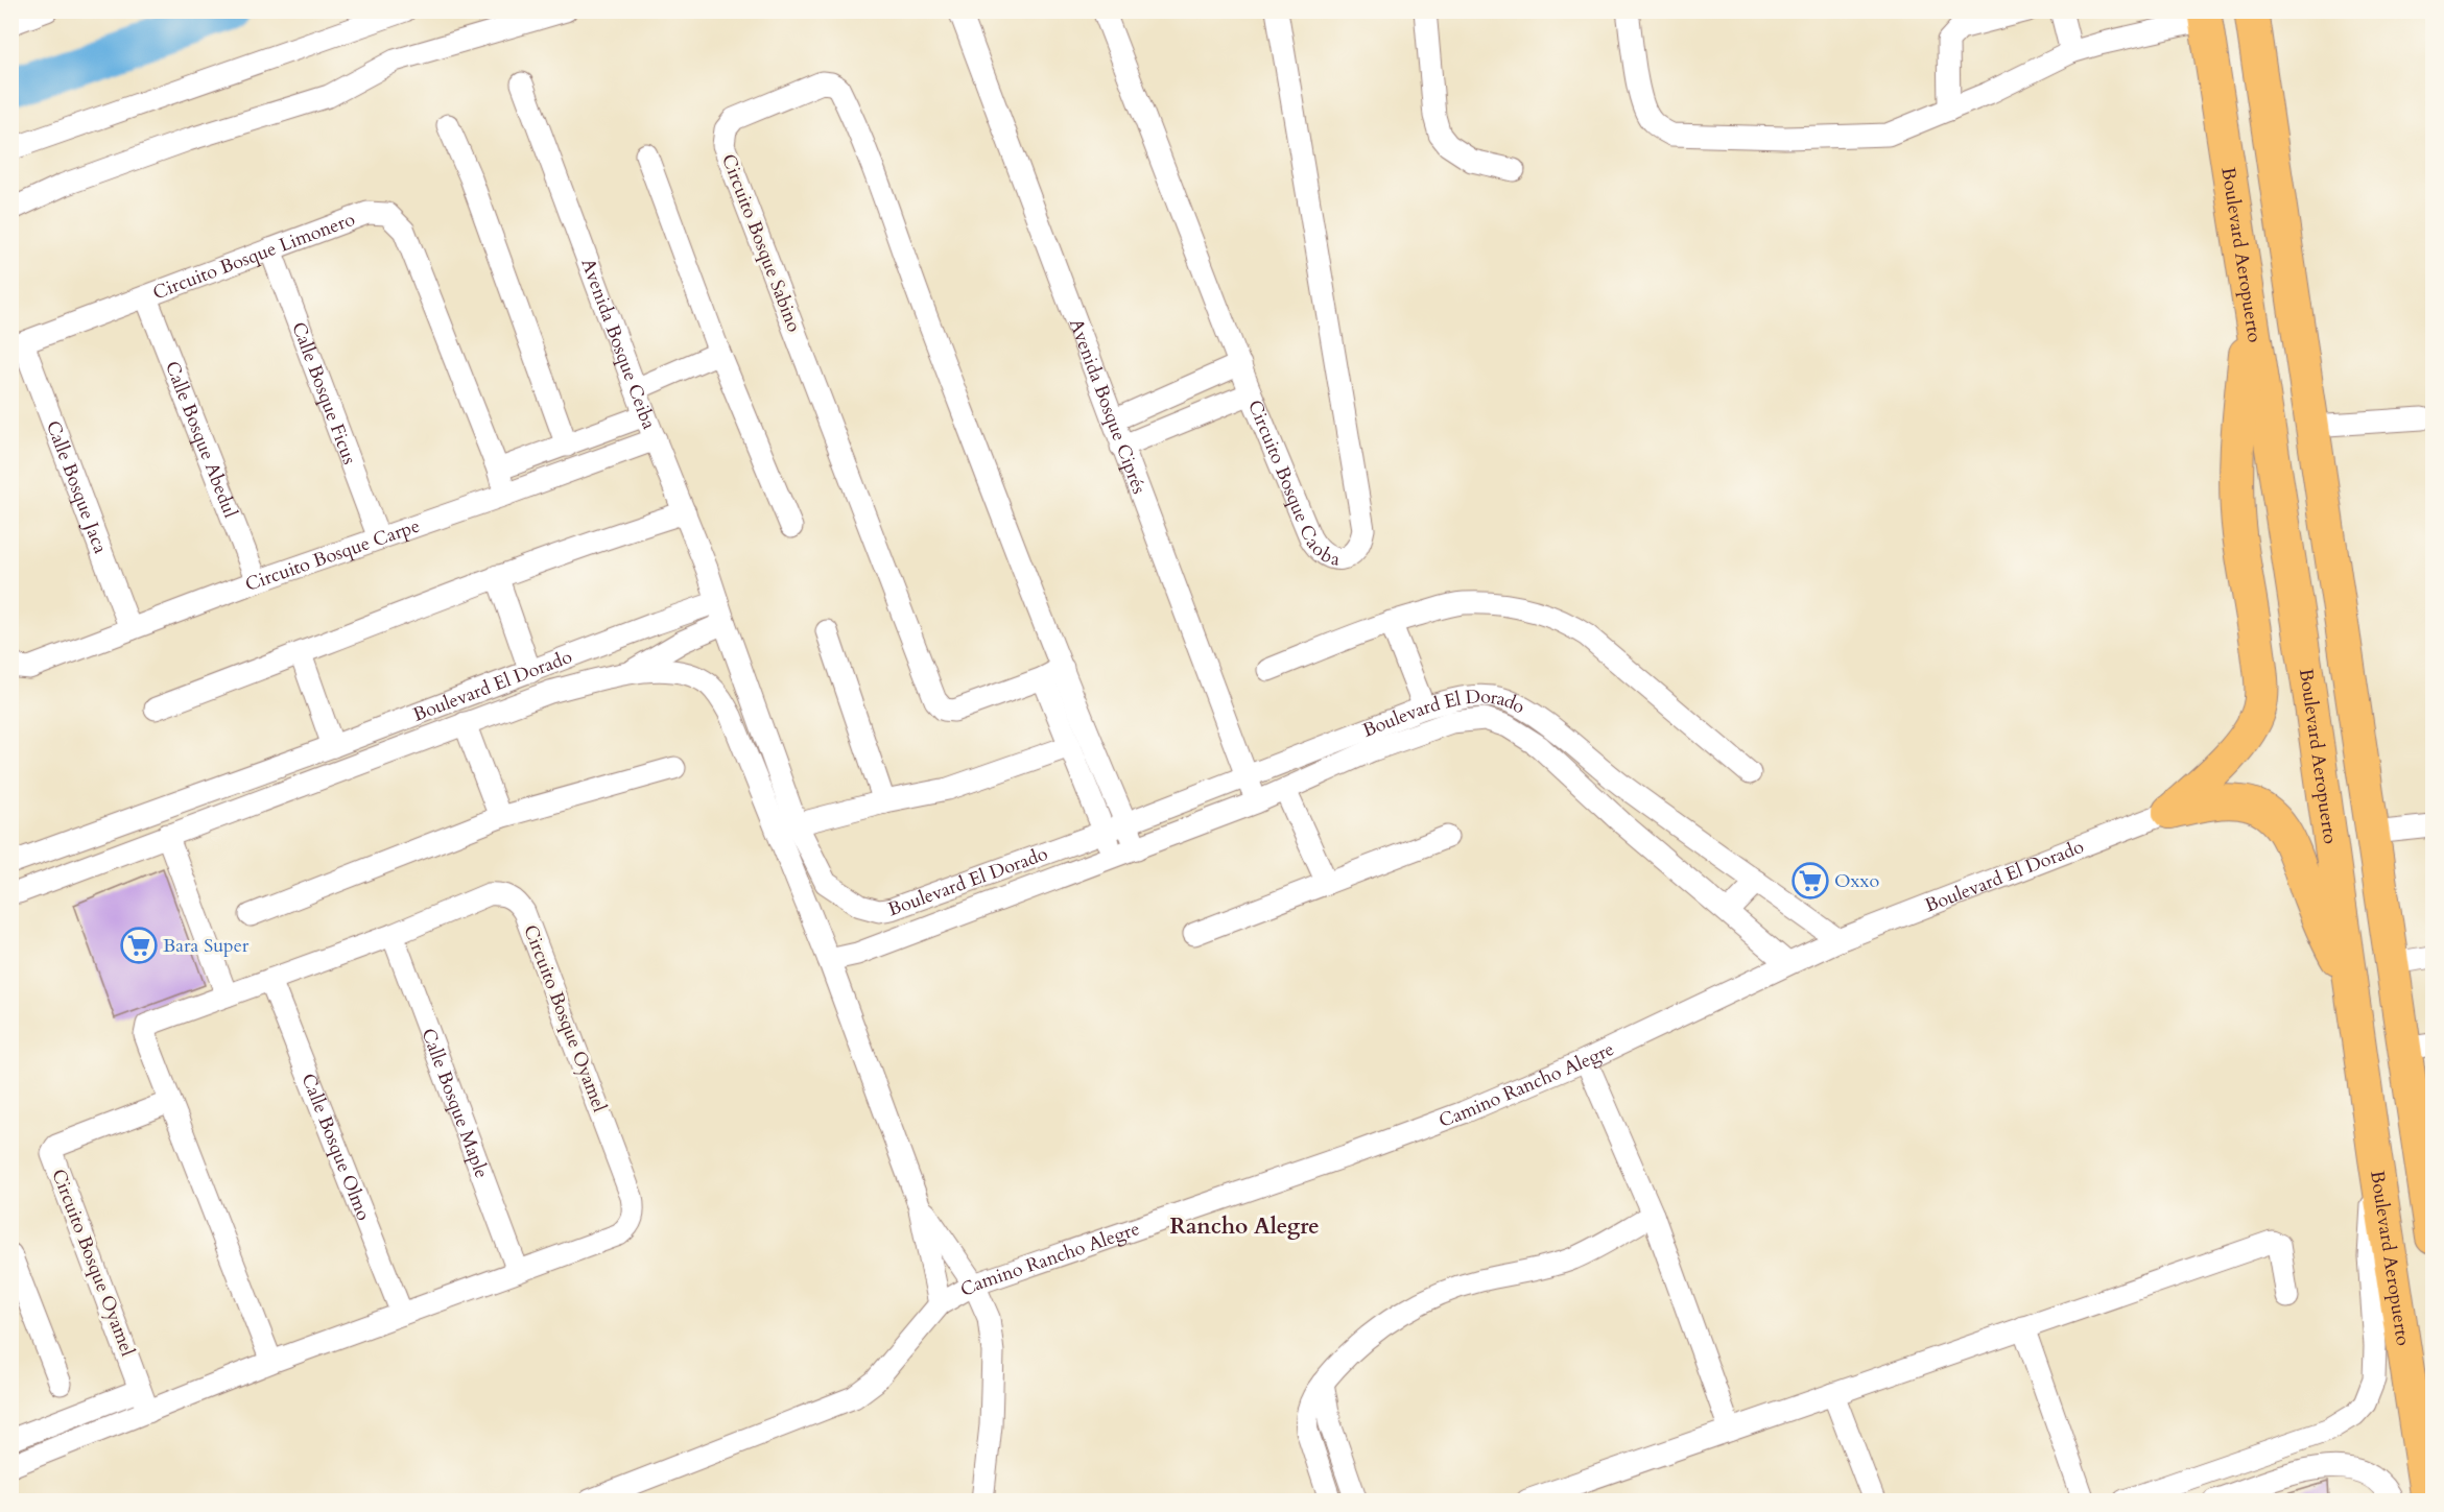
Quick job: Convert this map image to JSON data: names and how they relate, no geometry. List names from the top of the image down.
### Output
{
  "streets": {
    "highway": ["Boulevard Aeropuerto"],
    "street": [
      "Circuito Bosque Sabino",
      "Circuito Bosque Limonero",
      "Avenida Bosque Ceiba",
      "Calle Bosque Ficus",
      "Avenida Bosque Ciprés",
      "Calle Bosque Abedul",
      "Circuito Bosque Caoba",
      "Calle Bosque Jaca",
      "Circuito Bosque Carpe",
      "Boulevard El Dorado",
      "Circuito Bosque Oyamel",
      "Camino Rancho Alegre",
      "Calle Bosque Maple",
      "Calle Bosque Olmo"
    ]
  },
  "crossings": [
    ["Circuito Bosque Sabino", "Boulevard El Dorado"],
    ["Circuito Bosque Limonero", "Calle Bosque Ficus"],
    ["Circuito Bosque Limonero", "Calle Bosque Abedul"],
    ["Circuito Bosque Limonero", "Calle Bosque Jaca"],
    ["Circuito Bosque Limonero", "Circuito Bosque Carpe"],
    ["Avenida Bosque Ceiba", "Circuito Bosque Carpe"],
    ["Avenida Bosque Ceiba", "Boulevard El Dorado"],
    ["Calle Bosque Ficus", "Circuito Bosque Carpe"],
    ["Avenida Bosque Ciprés", "Boulevard El Dorado"],
    ["Calle Bosque Abedul", "Circuito Bosque Carpe"],
    ["Calle Bosque Jaca", "Circuito Bosque Carpe"],
    ["Boulevard El Dorado", "Camino Rancho Alegre"],
    ["Circuito Bosque Oyamel", "Calle Bosque Maple"],
    ["Circuito Bosque Oyamel", "Calle Bosque Olmo"]
  ],
  "districts": ["Rancho Alegre"],
  "places": {
    "supermarket": ["Oxxo", "Bara Super"]
  }
}
